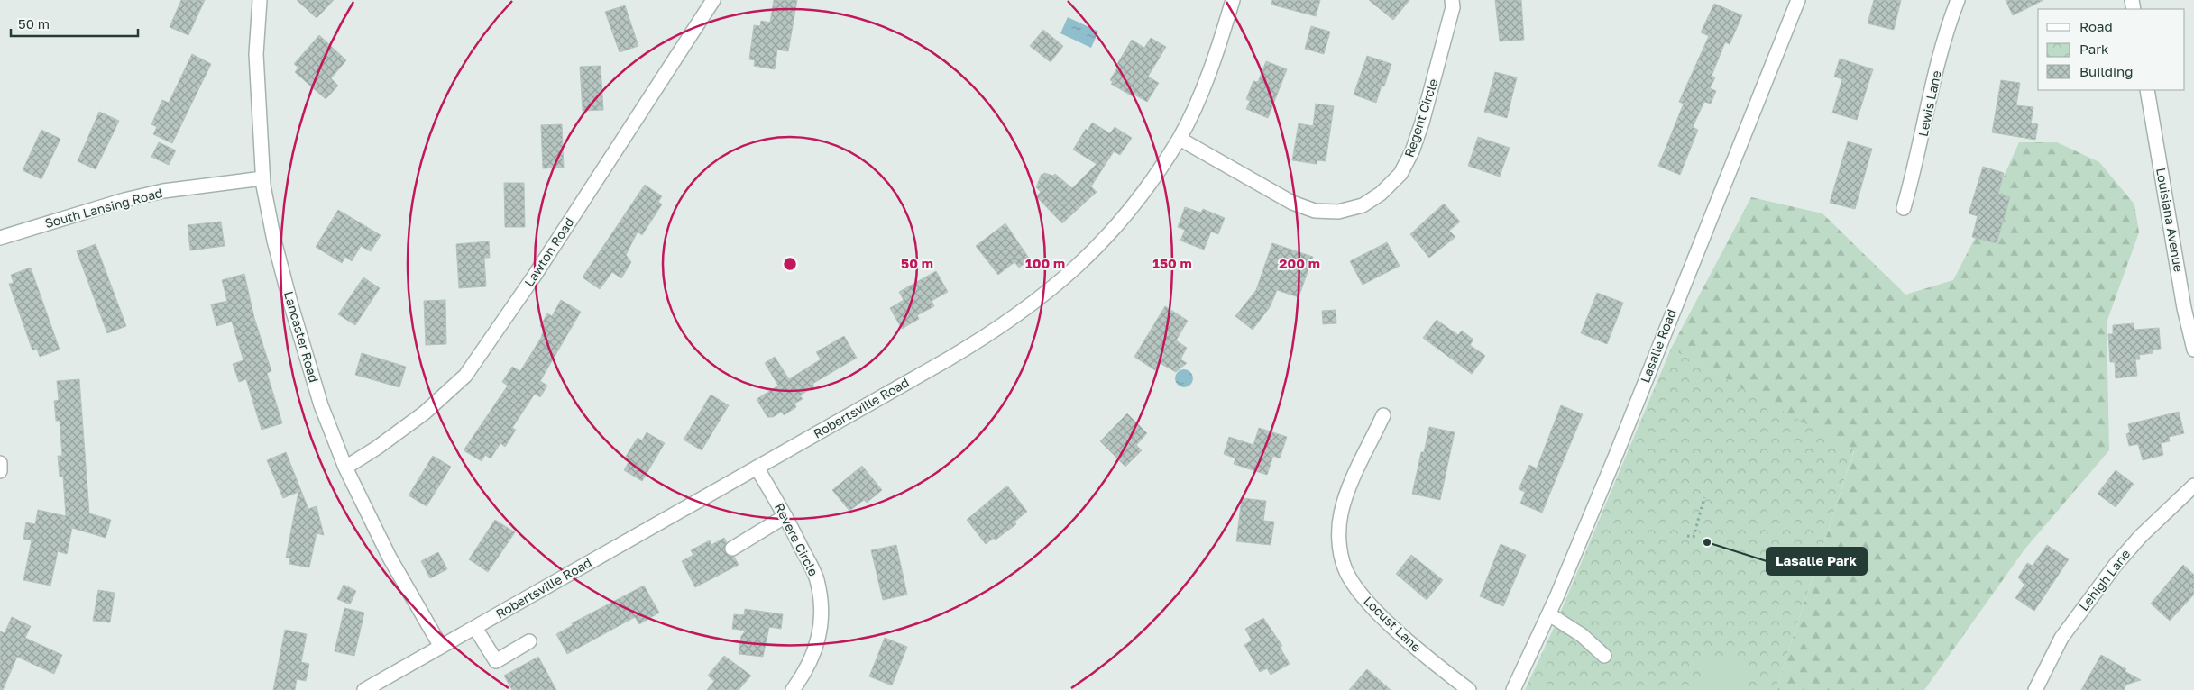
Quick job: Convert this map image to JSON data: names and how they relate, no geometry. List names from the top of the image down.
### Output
{
  "streets": {
    "street": [
      "Lewis Lane",
      "Regent Circle",
      "South Lansing Road",
      "Louisiana Avenue",
      "Lawton Road",
      "Lancaster Road",
      "Lasalle Road",
      "Robertsville Road",
      "Revere Circle",
      "Lehigh Lane",
      "Locust Lane"
    ]
  },
  "crossings": [
    ["Regent Circle", "Robertsville Road"],
    ["South Lansing Road", "Lancaster Road"],
    ["Lawton Road", "Lancaster Road"],
    ["Lancaster Road", "Robertsville Road"],
    ["Robertsville Road", "Revere Circle"]
  ],
  "places": ["Lasalle Park"],
  "legend": ["Road", "Park", "Building"],
  "scale_bar": "50 m",
  "rings": [
    "50 m",
    "100 m",
    "150 m",
    "200 m"
  ]
}
